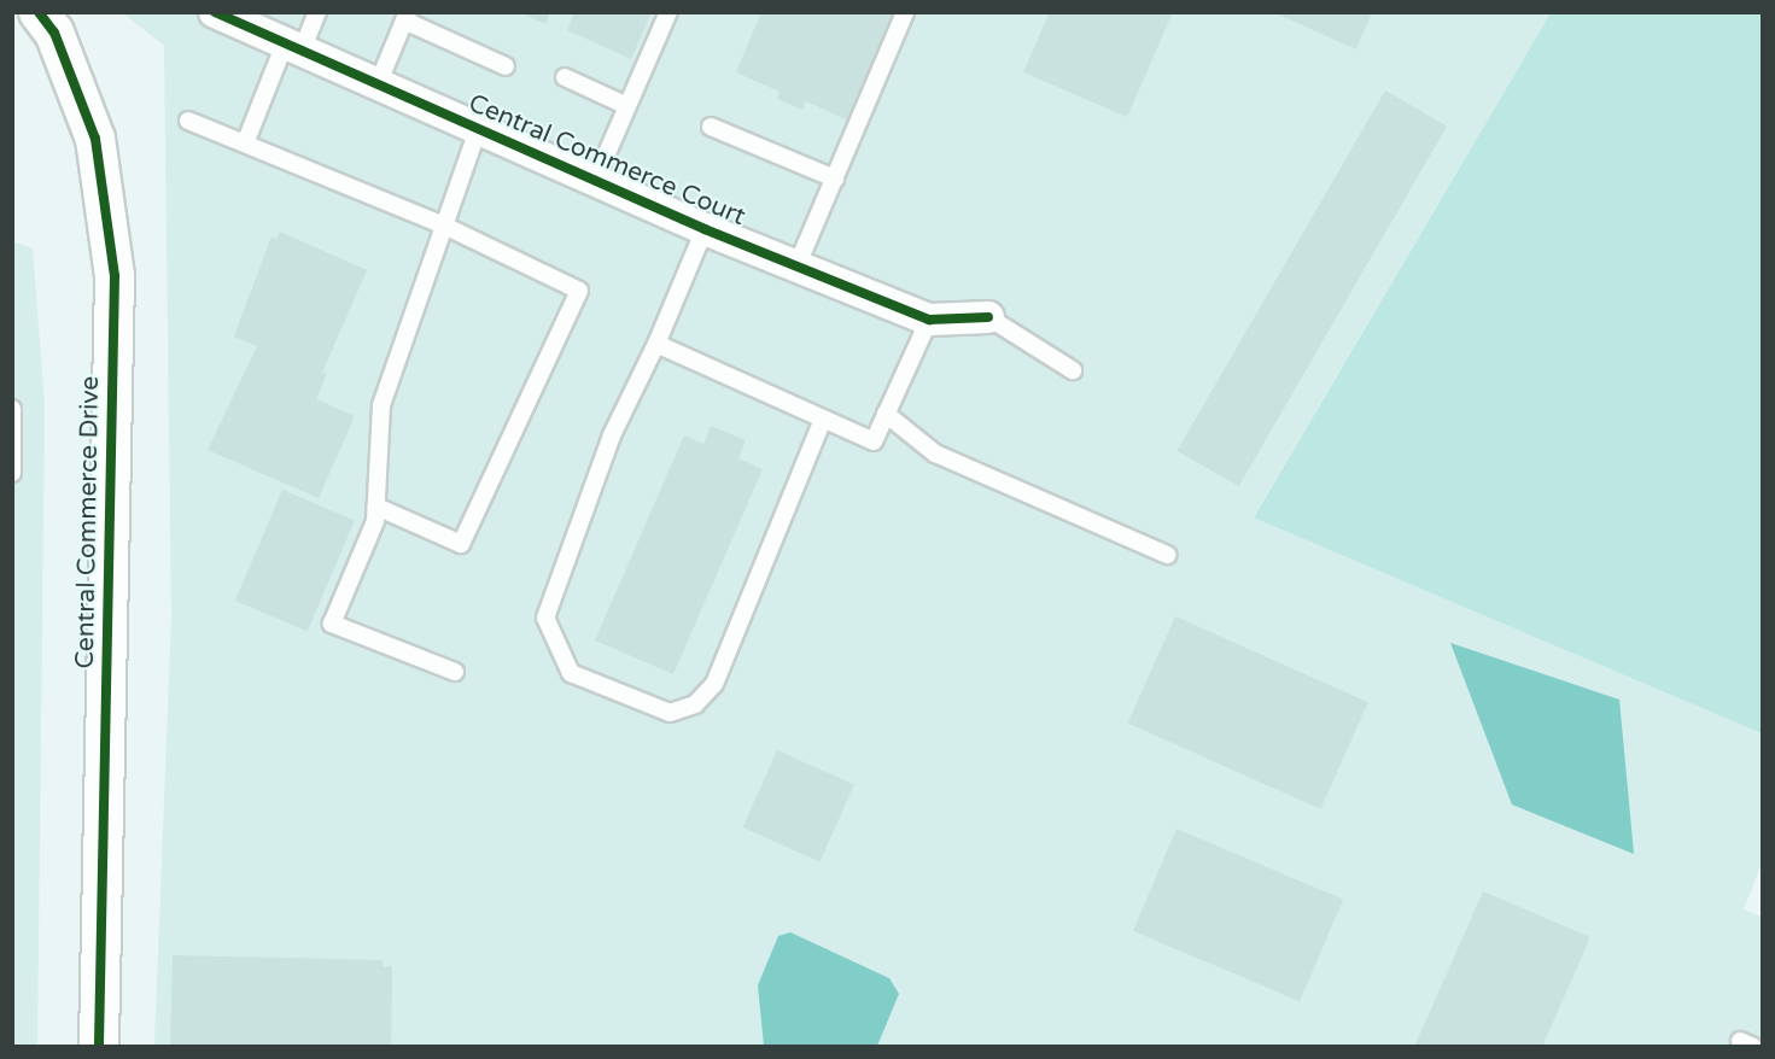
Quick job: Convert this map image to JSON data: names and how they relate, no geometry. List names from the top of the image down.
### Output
{
  "streets": {
    "street": ["Central Commerce Court", "Central Commerce Drive"]
  }
}
